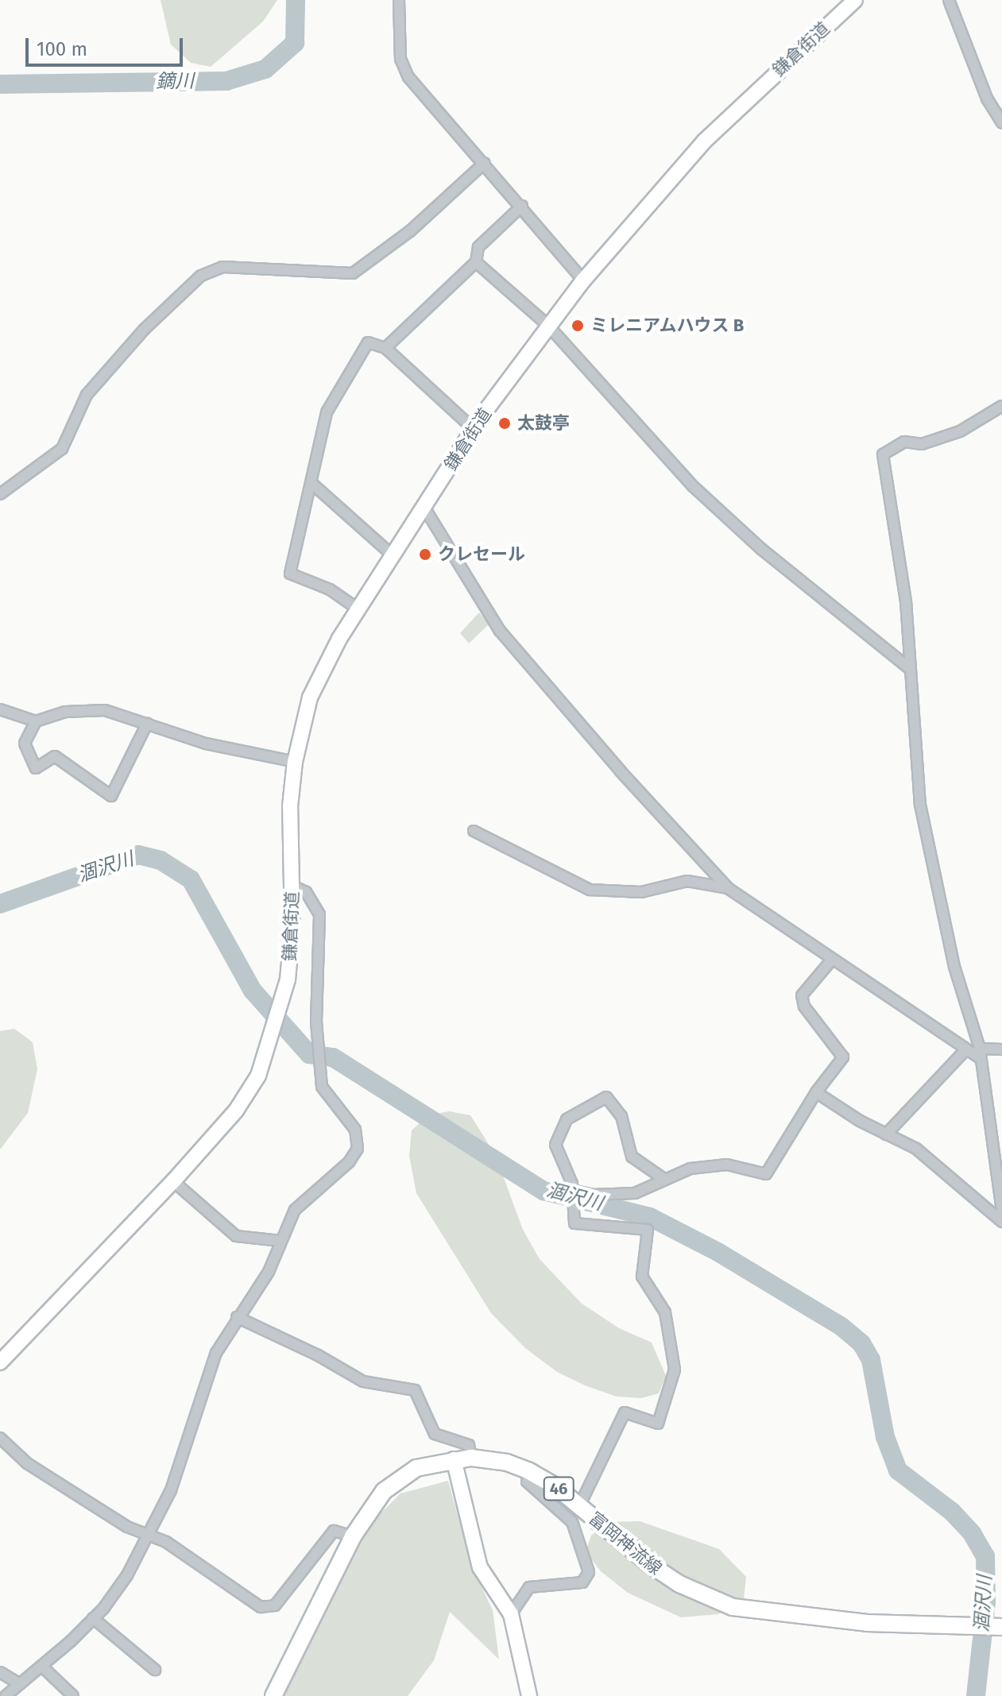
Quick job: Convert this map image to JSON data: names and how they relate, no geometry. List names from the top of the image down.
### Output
{
  "streets": {
    "main road": ["46", "富岡神流線"],
    "street": ["鎌倉街道"]
  },
  "water": ["鏑川", "涸沢川"],
  "places": ["ミレニアムハウス B", "太鼓亭", "クレセール"],
  "scale_bar": "100 m"
}
